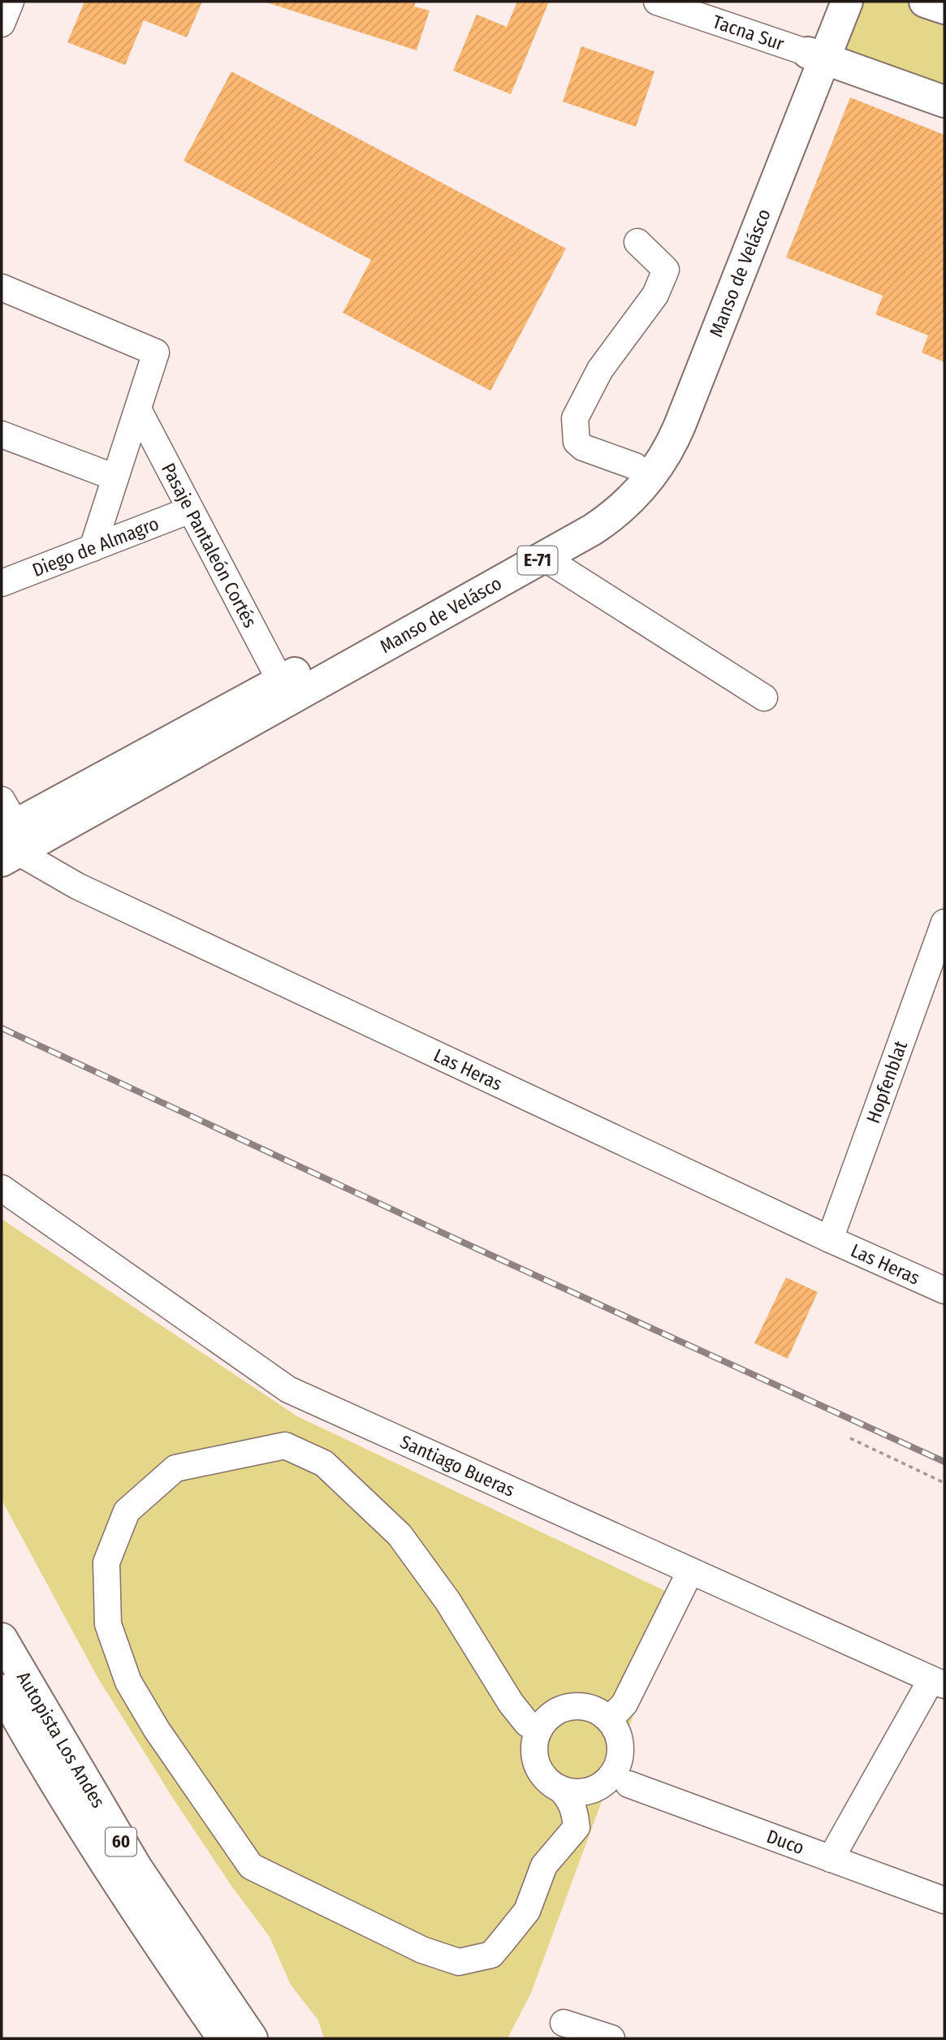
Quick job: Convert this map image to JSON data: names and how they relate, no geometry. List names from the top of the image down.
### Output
{
  "streets": {
    "main road": [
      "Manso de Velásco",
      "E-71",
      "Autopista Los Andes",
      "60"
    ],
    "street": [
      "Tacna Sur",
      "Pasaje Pantaleón Cortés",
      "Diego de Almagro",
      "Las Heras",
      "Hopfenblat",
      "Santiago Bueras",
      "Duco"
    ]
  },
  "crossings": [
    ["Tacna Sur", "Manso de Velásco"],
    ["Tacna Sur", "E-71"],
    ["Manso de Velásco", "Pasaje Pantaleón Cortés"],
    ["Manso de Velásco", "E-71"],
    ["Manso de Velásco", "Las Heras"],
    ["Pasaje Pantaleón Cortés", "Diego de Almagro"],
    ["Las Heras", "Hopfenblat"]
  ]
}
